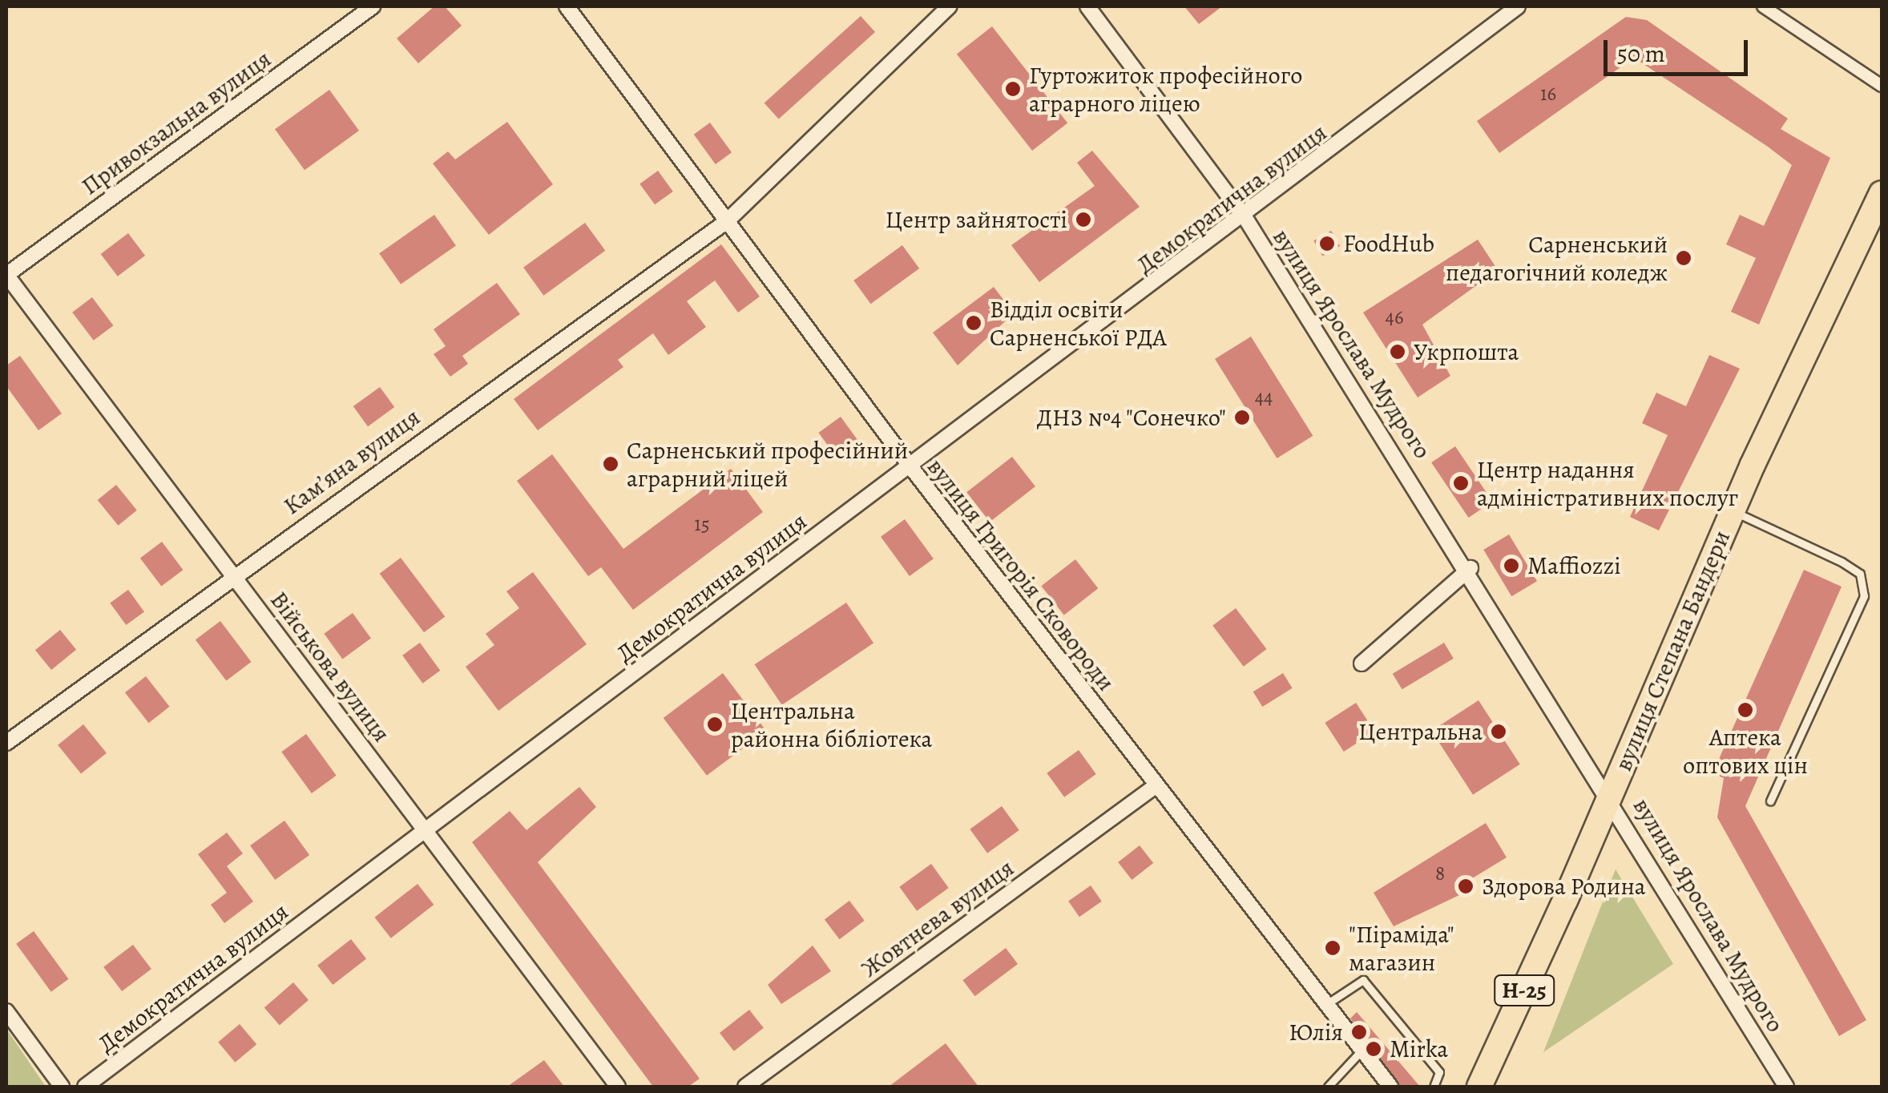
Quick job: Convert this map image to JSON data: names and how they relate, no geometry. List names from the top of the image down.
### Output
{
  "streets": {
    "main road": ["вулиця Степана Бандери", "Н-25"],
    "street": [
      "Привокзальна вулиця",
      "Демократична вулиця",
      "вулиця Ярослава Мудрого",
      "Камʼяна вулиця",
      "вулиця Григорія Сковороди",
      "Військова вулиця",
      "Жовтнева вулиця"
    ]
  },
  "crossings": [
    ["Привокзальна вулиця", "Військова вулиця"],
    ["Демократична вулиця", "вулиця Ярослава Мудрого"],
    ["Демократична вулиця", "вулиця Григорія Сковороди"],
    ["Демократична вулиця", "Військова вулиця"],
    ["вулиця Ярослава Мудрого", "вулиця Степана Бандери"],
    ["Камʼяна вулиця", "вулиця Григорія Сковороди"],
    ["Камʼяна вулиця", "Військова вулиця"],
    ["вулиця Григорія Сковороди", "Жовтнева вулиця"]
  ],
  "places": [
    "Гуртожиток професійного аграрного ліцею",
    "Центр зайнятості",
    "FoodHub",
    "Сарненський педагогічний коледж",
    "Відділ освіти Сарненської РДА",
    "Укрпошта",
    "ДНЗ №4 \"Сонечко\"",
    "Сарненський професійний аграрний ліцей",
    "Центр надання адміністративних послуг",
    "Maffiozzi",
    "Аптека оптових цін",
    "Центральна районна бібліотека",
    "Центральна",
    "Здорова Родина",
    "\"Піраміда\" магазин",
    "Юлія",
    "Mirka"
  ],
  "house_numbers": [
    "16",
    "46",
    "44",
    "15",
    "8"
  ],
  "scale_bar": "50 m"
}
